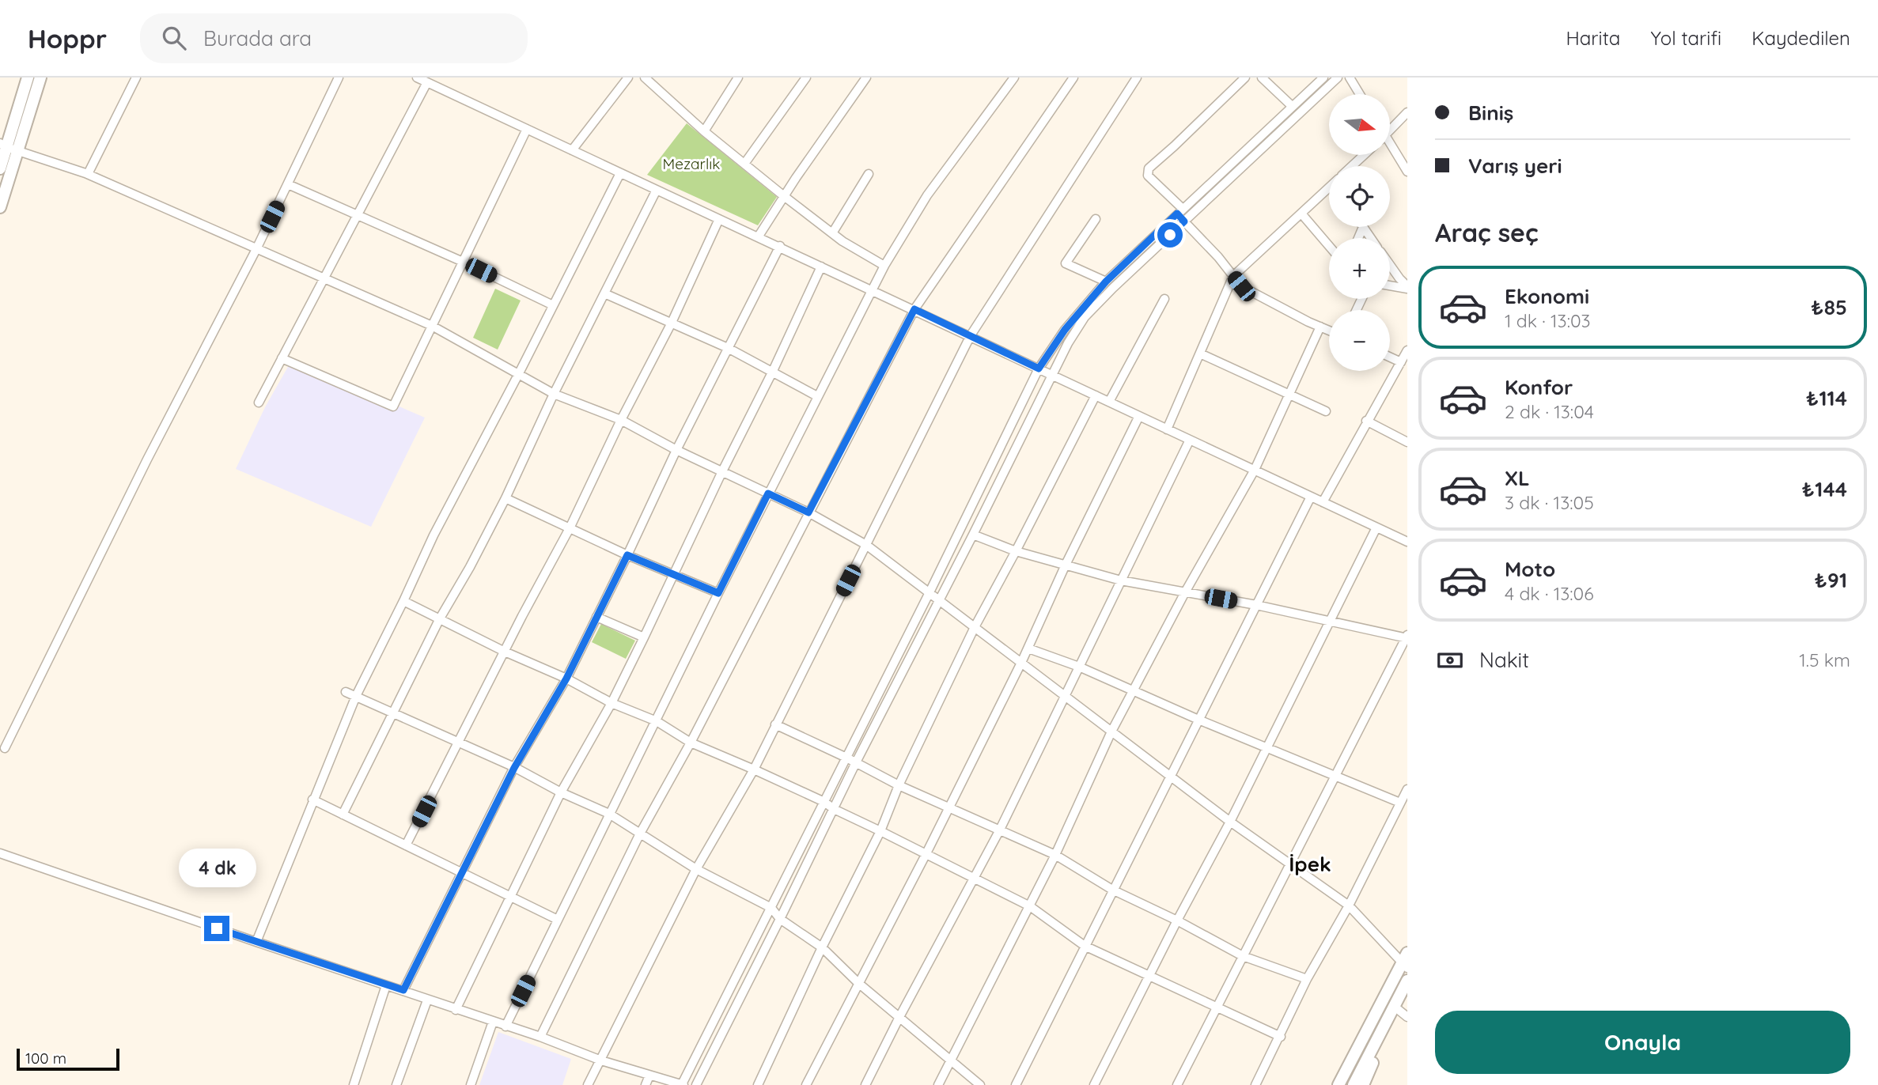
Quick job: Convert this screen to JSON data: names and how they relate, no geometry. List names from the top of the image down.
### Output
{
  "districts": ["İpek"],
  "parks": ["Mezarlık"],
  "scale_bar": "100 m",
  "north": "right",
  "page": {
    "header": "Hoppr",
    "search": "Burada ara",
    "nav": ["Harita", "Yol tarifi", "Kaydedilen"],
    "banner": ["Biniş", "Varış yeri"],
    "map_buttons": ["+", "−"],
    "heading": "Araç seç",
    "list": [
      {
        "name": "Ekonomi",
        "note": "1 dk · 13:03",
        "value": "₺85"
      },
      {
        "name": "Konfor",
        "note": "2 dk · 13:04",
        "value": "₺114"
      },
      {
        "name": "XL",
        "note": "3 dk · 13:05",
        "value": "₺144"
      },
      {
        "name": "Moto",
        "note": "4 dk · 13:06",
        "value": "₺91"
      }
    ],
    "pay": ["Nakit", "1.5 km"],
    "bubble": "4 dk",
    "buttons": "Onayla",
    "scale": "100 m"
  }
}
